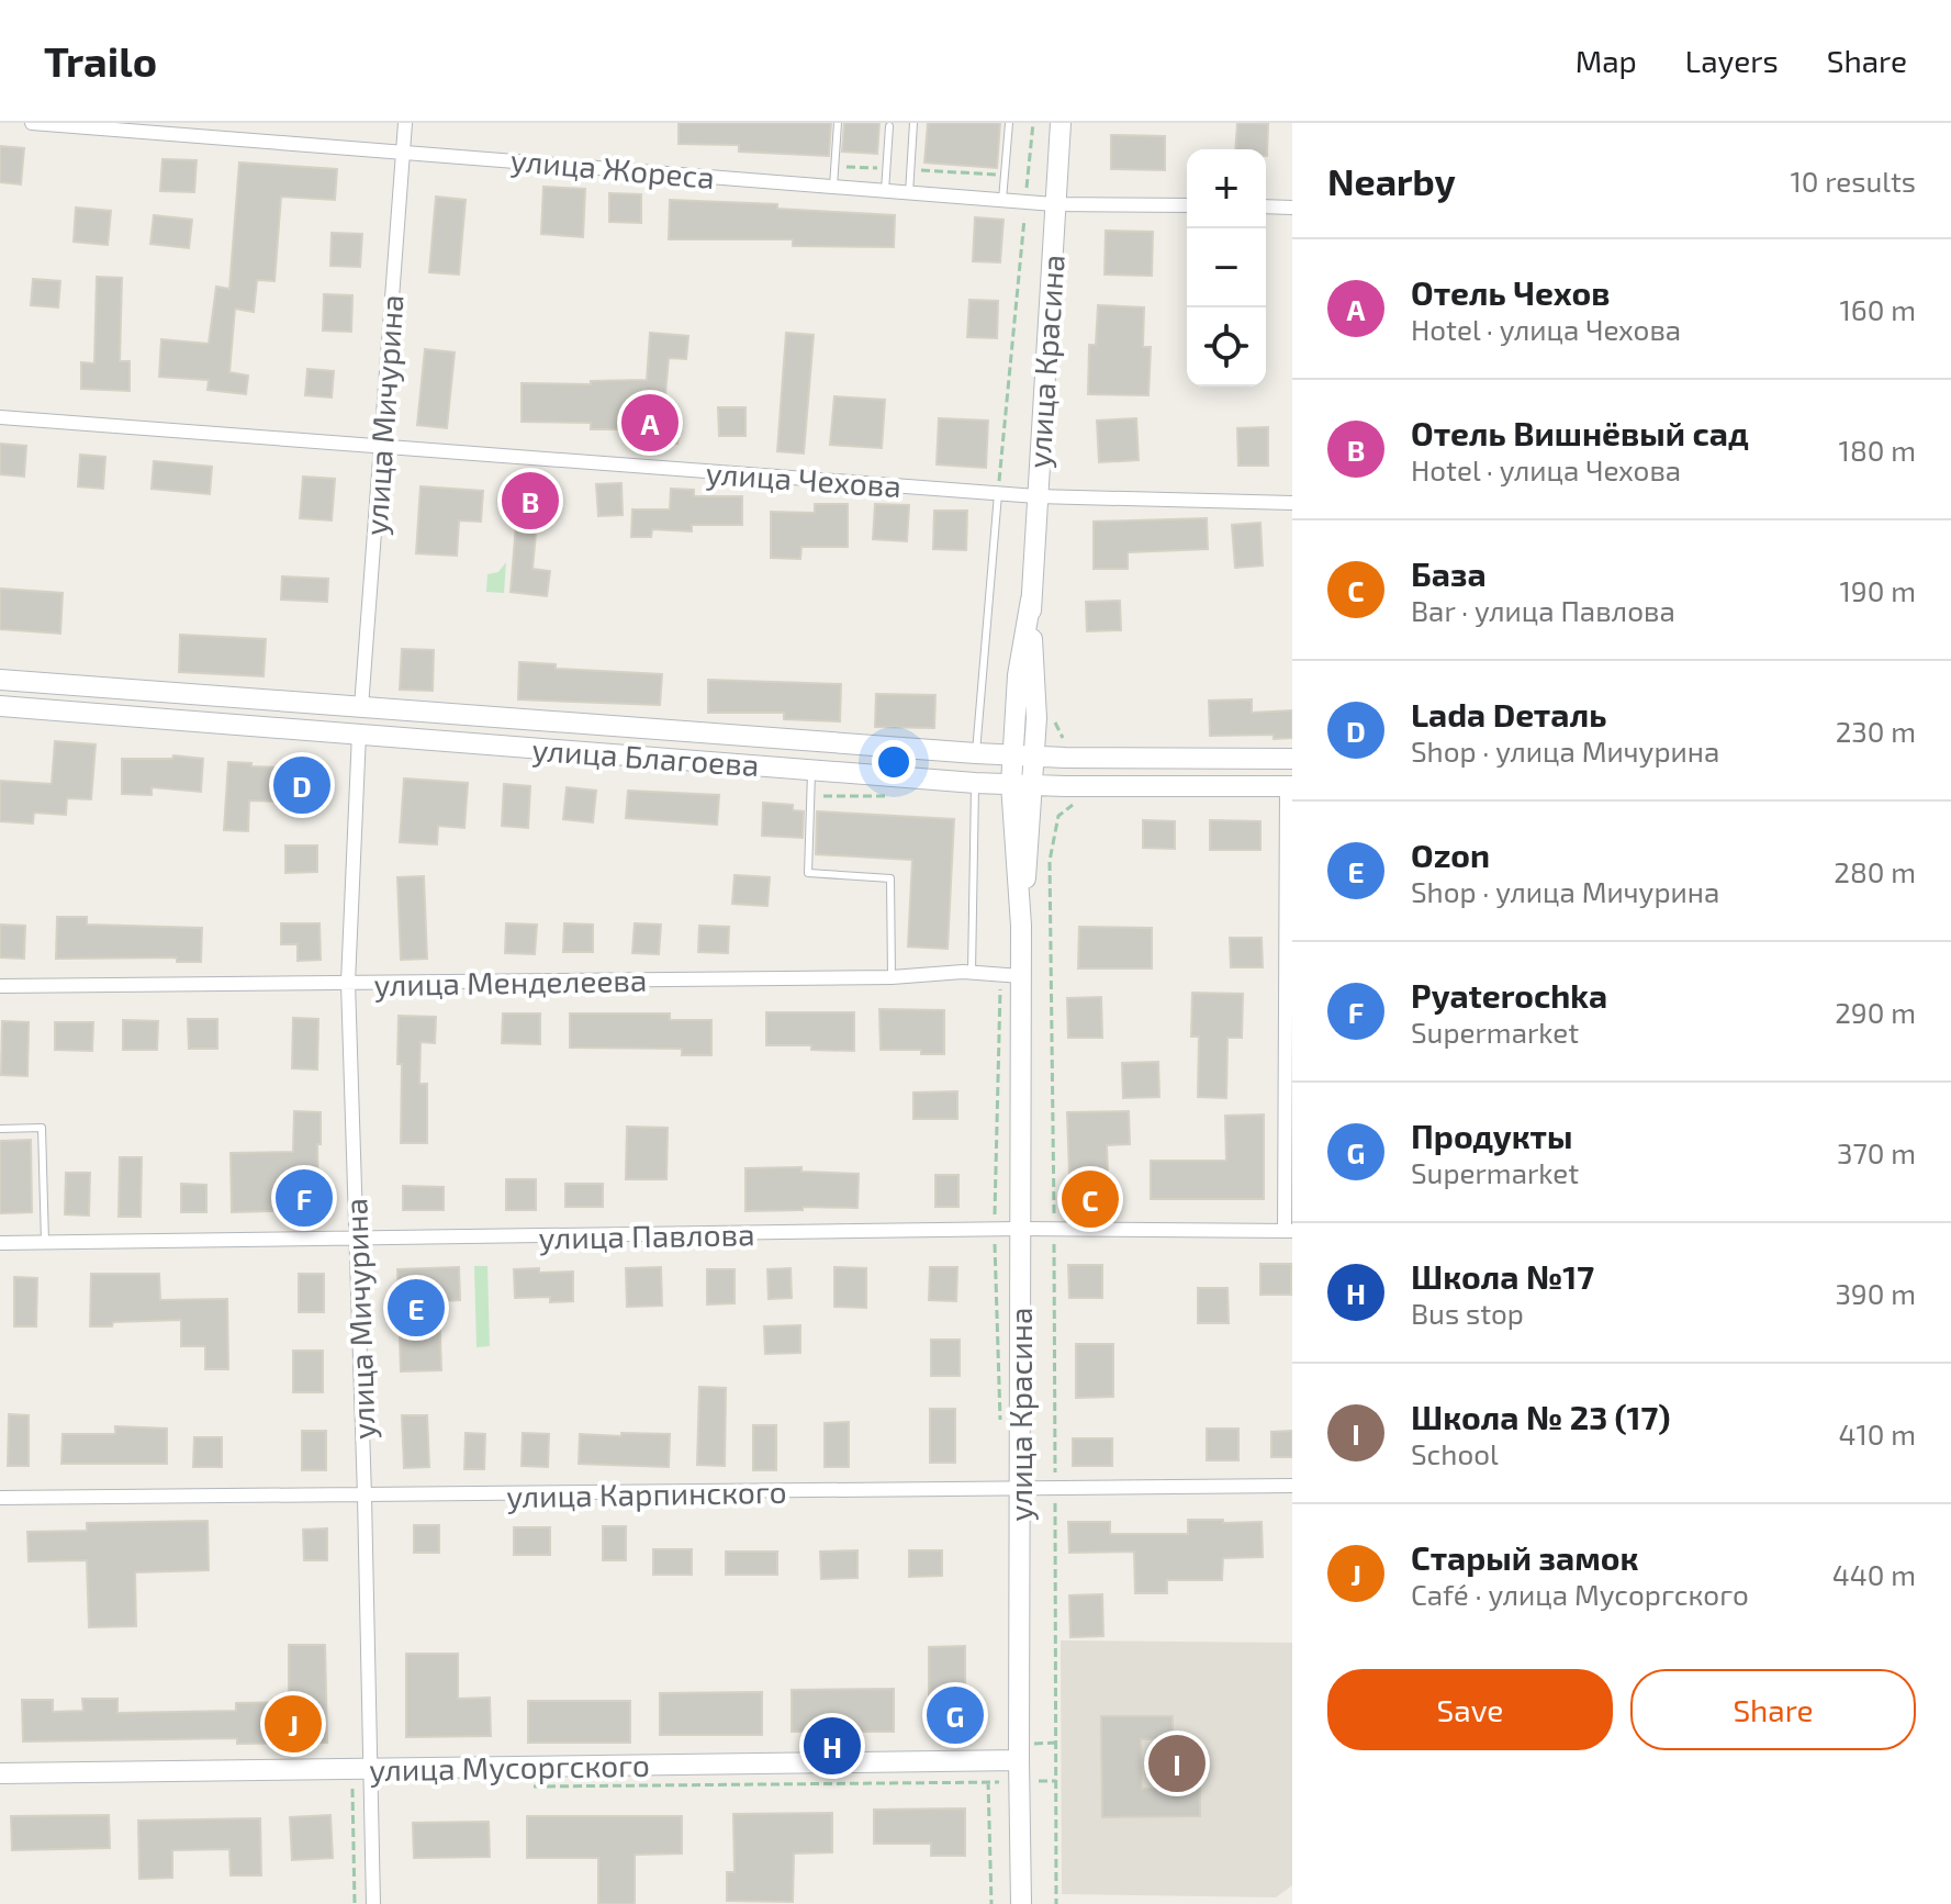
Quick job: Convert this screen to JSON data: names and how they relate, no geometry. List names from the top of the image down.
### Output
{
  "streets": {
    "main road": ["улица Красина", "улица Благоева", "улица Мусоргского"],
    "street": [
      "улица Жореса",
      "улица Мичурина",
      "улица Чехова",
      "улица Менделеева",
      "улица Павлова",
      "улица Карпинского"
    ]
  },
  "crossings": [
    ["улица Жореса", "улица Красина"],
    ["улица Жореса", "улица Мичурина"],
    ["улица Красина", "улица Чехова"],
    ["улица Красина", "улица Благоева"],
    ["улица Красина", "улица Менделеева"],
    ["улица Красина", "улица Павлова"],
    ["улица Красина", "улица Карпинского"],
    ["улица Красина", "улица Мусоргского"],
    ["улица Мичурина", "улица Чехова"],
    ["улица Мичурина", "улица Благоева"],
    ["улица Мичурина", "улица Менделеева"],
    ["улица Мичурина", "улица Павлова"],
    ["улица Мичурина", "улица Карпинского"],
    ["улица Мичурина", "улица Мусоргского"]
  ],
  "page": {
    "header": "Trailo",
    "nav": ["Map", "Layers", "Share"],
    "heading": ["Nearby", "10 results"],
    "map_buttons": ["+", "−"],
    "list": [
      {
        "mark": "A",
        "name": "Отель Чехов",
        "note": "Hotel · улица Чехова",
        "value": "160 m"
      },
      {
        "mark": "B",
        "name": "Отель Вишнёвый сад",
        "note": "Hotel · улица Чехова",
        "value": "180 m"
      },
      {
        "mark": "C",
        "name": "База",
        "note": "Bar · улица Павлова",
        "value": "190 m"
      },
      {
        "mark": "D",
        "name": "Lada Dеталь",
        "note": "Shop · улица Мичурина",
        "value": "230 m"
      },
      {
        "mark": "E",
        "name": "Ozon",
        "note": "Shop · улица Мичурина",
        "value": "280 m"
      },
      {
        "mark": "F",
        "name": "Pyaterochka",
        "note": "Supermarket",
        "value": "290 m"
      },
      {
        "mark": "G",
        "name": "Продукты",
        "note": "Supermarket",
        "value": "370 m"
      },
      {
        "mark": "H",
        "name": "Школа №17",
        "note": "Bus stop",
        "value": "390 m"
      },
      {
        "mark": "I",
        "name": "Школа № 23 (17)",
        "note": "School",
        "value": "410 m"
      },
      {
        "mark": "J",
        "name": "Старый замок",
        "note": "Café · улица Мусоргского",
        "value": "440 m"
      }
    ],
    "pins": [
      "A",
      "B",
      "D",
      "F",
      "C",
      "E",
      "G",
      "J",
      "H",
      "I"
    ],
    "buttons": ["Save", "Share"]
  }
}
